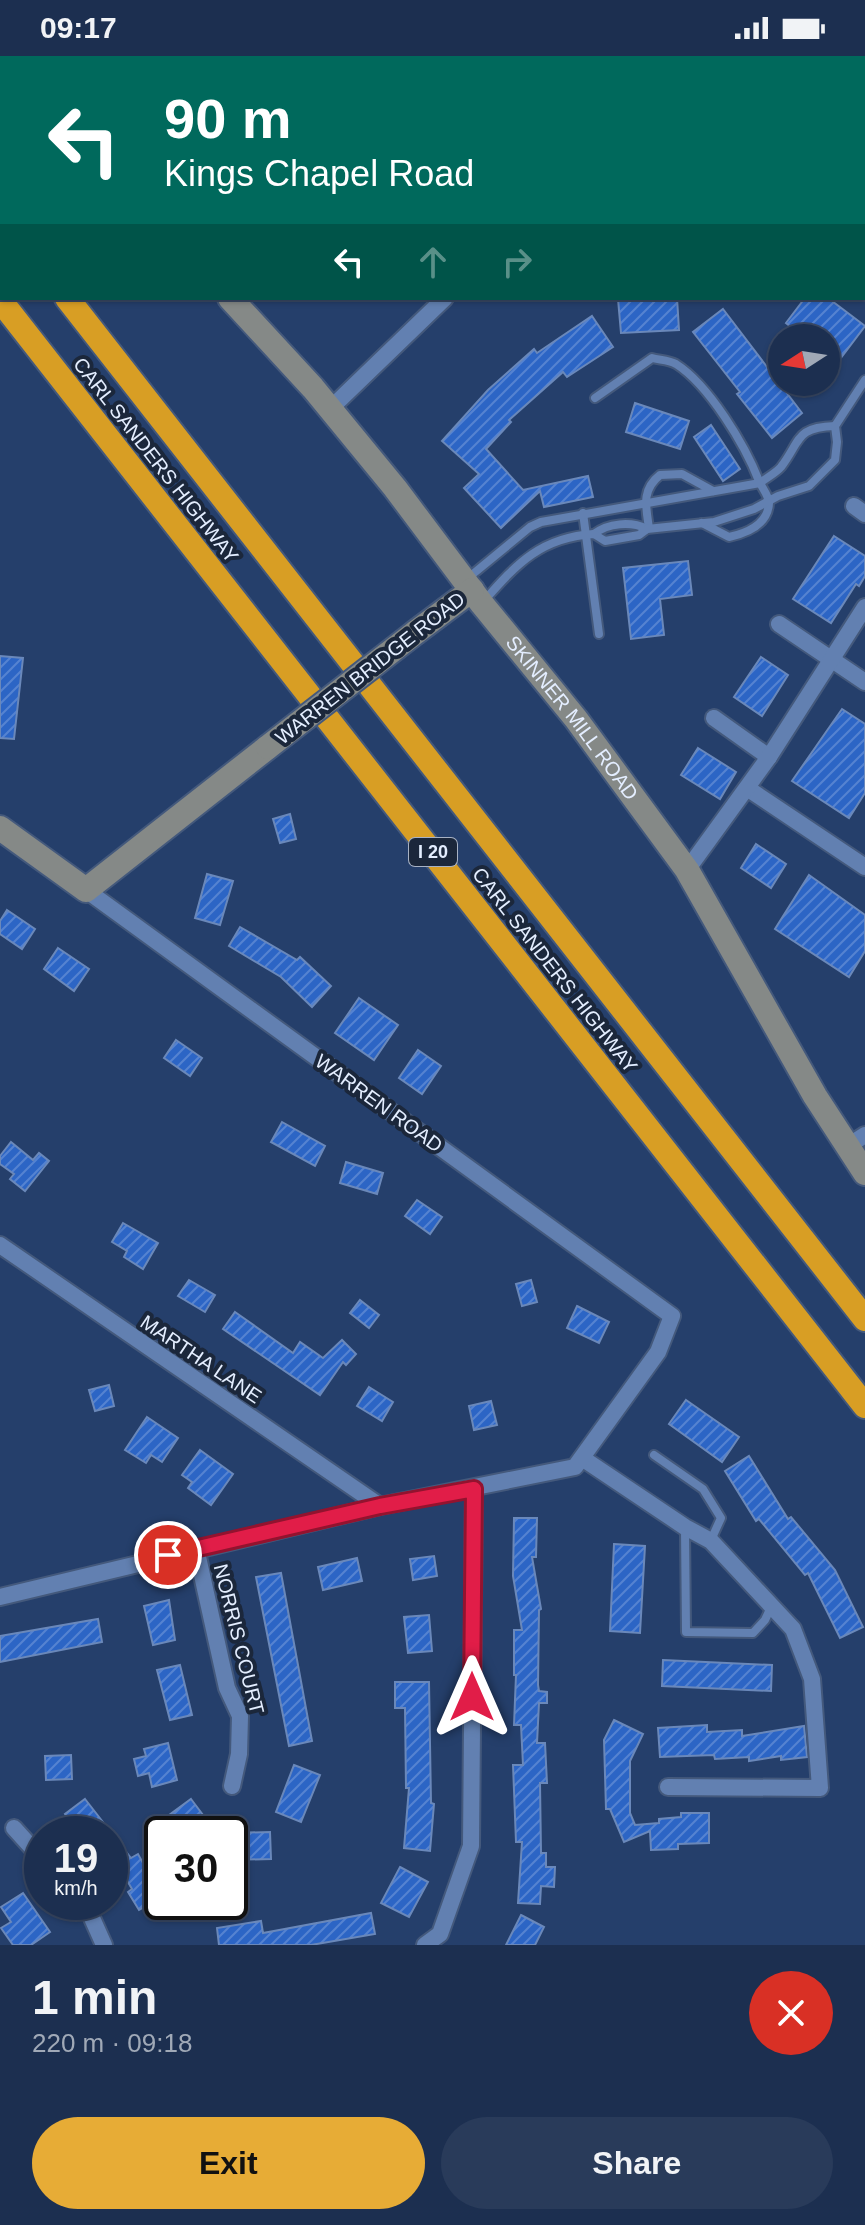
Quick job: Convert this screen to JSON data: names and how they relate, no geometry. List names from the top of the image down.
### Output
{
  "streets": {
    "highway": ["CARL SANDERS HIGHWAY", "I 20"],
    "street": [
      "WARREN BRIDGE ROAD",
      "SKINNER MILL ROAD",
      "WARREN ROAD",
      "MARTHA LANE",
      "NORRIS COURT"
    ]
  },
  "crossings": [
    ["WARREN BRIDGE ROAD", "SKINNER MILL ROAD"],
    ["WARREN BRIDGE ROAD", "WARREN ROAD"]
  ],
  "north": "left",
  "page": {
    "status": "09:17",
    "turn": ["90 m", "Kings Chapel Road"],
    "speed": "19 km/h",
    "limit": "30",
    "heading": ["1 min", "220 m · 09:18"],
    "buttons": ["Exit", "Share"]
  }
}
